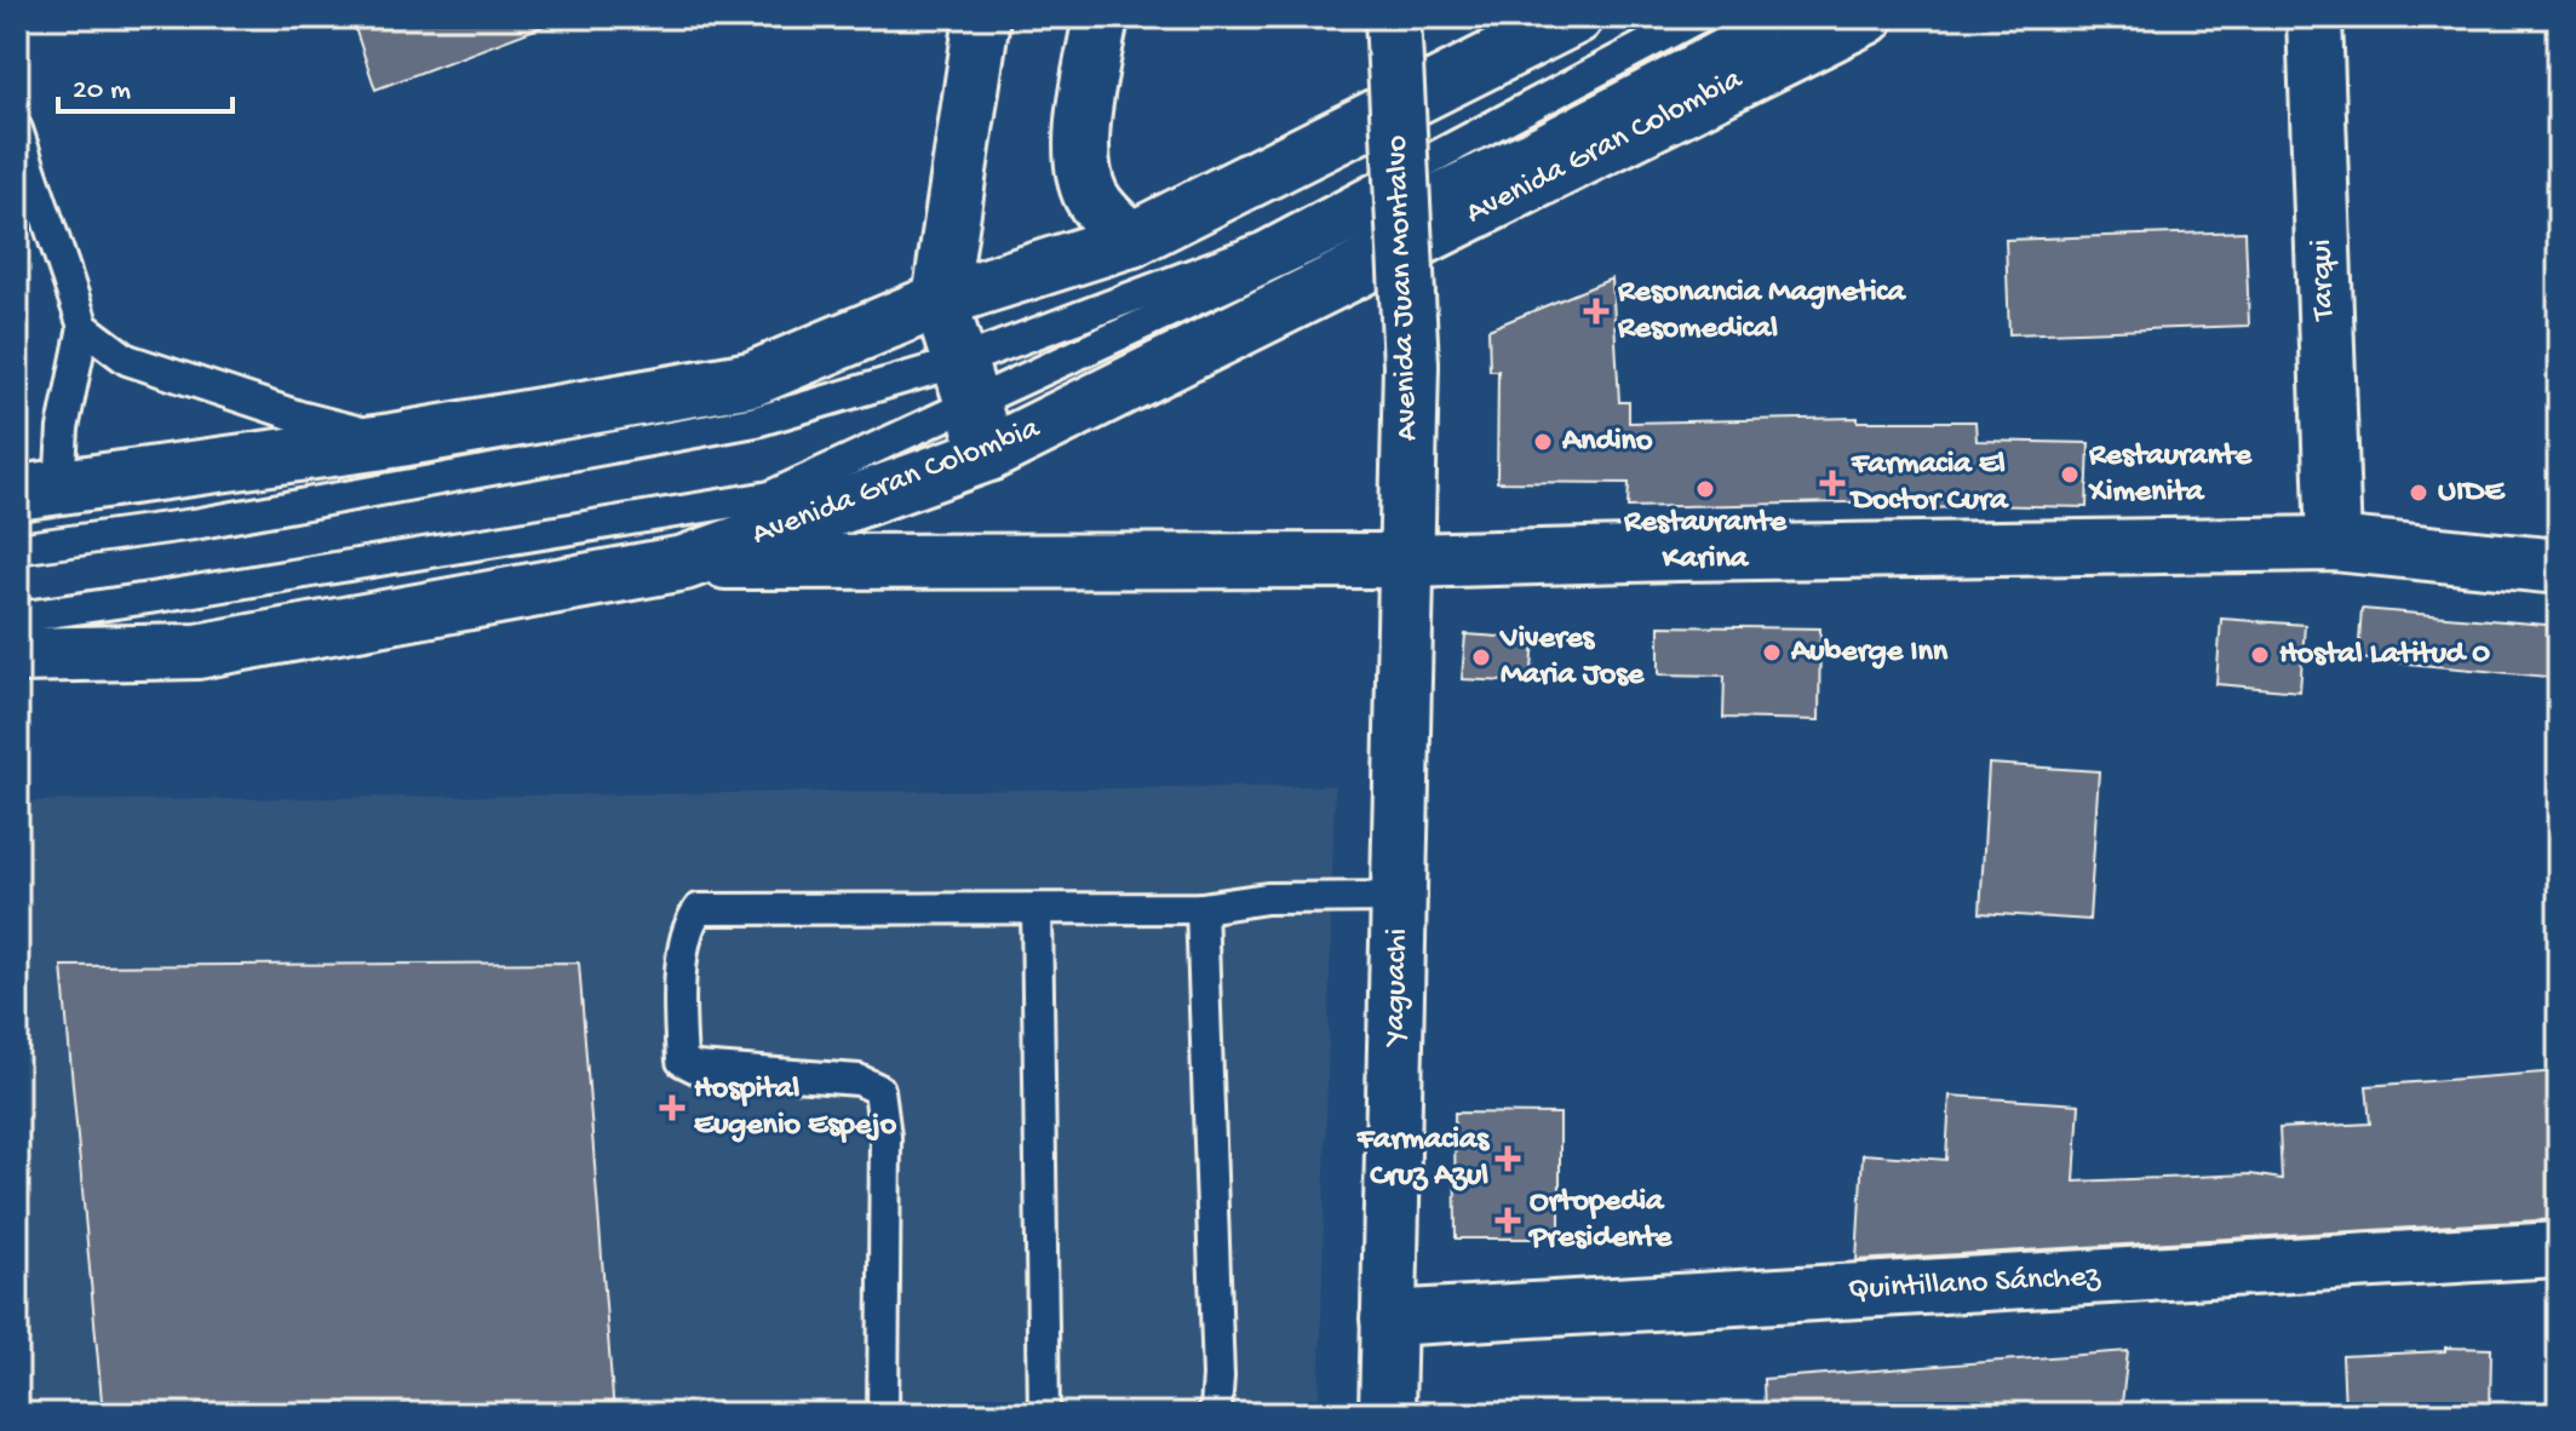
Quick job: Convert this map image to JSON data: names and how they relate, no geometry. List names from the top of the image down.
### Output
{
  "streets": {
    "street": [
      "Avenida Gran Colombia",
      "Tarqui",
      "Avenida Juan Montalvo",
      "Yaguachi",
      "Quintillano Sánchez"
    ]
  },
  "crossings": [
    ["Avenida Juan Montalvo", "Yaguachi"],
    ["Yaguachi", "Quintillano Sánchez"]
  ],
  "places": {
    "health": [
      "Resonancia Magnetica Resomedical",
      "Farmacia El Doctor Cura",
      "Hospital Eugenio Espejo",
      "Farmacias Cruz Azul",
      "Ortopedia Presidente"
    ],
    "other": [
      "Andino",
      "Restaurante Ximenita",
      "Restaurante Karina",
      "UIDE",
      "Auberge Inn",
      "Hostal Latitud 0",
      "Viveres Maria Jose"
    ]
  },
  "scale_bar": "20 m"
}
